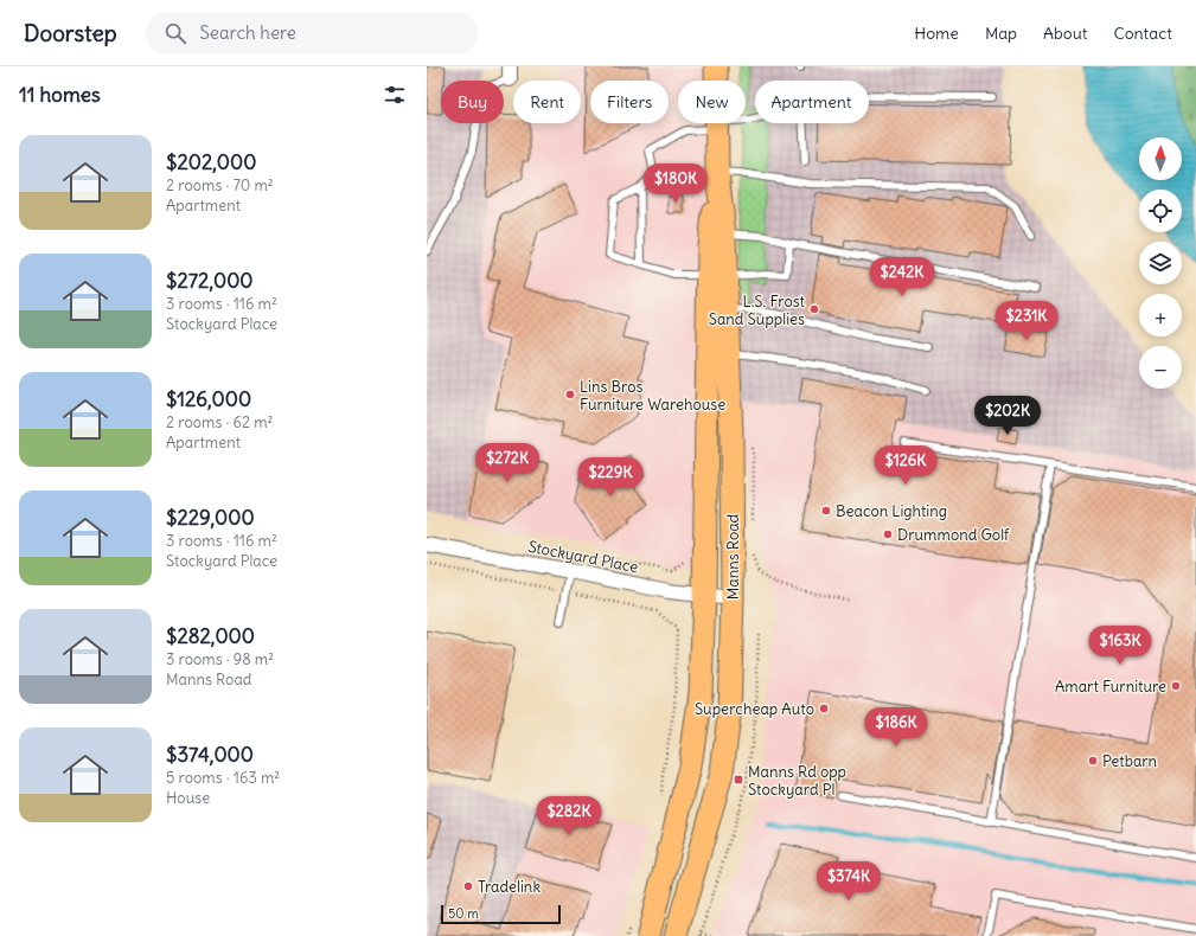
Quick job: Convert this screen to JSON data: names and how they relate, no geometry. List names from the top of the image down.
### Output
{
  "streets": {
    "main road": ["Manns Road"],
    "street": ["Stockyard Place"]
  },
  "crossings": [
    ["Stockyard Place", "Manns Road"]
  ],
  "places": {
    "other": [
      "L.S. Frost Sand Supplies",
      "Lins Bros Furniture Warehouse",
      "Beacon Lighting",
      "Drummond Golf",
      "Amart Furniture",
      "Supercheap Auto",
      "Petbarn",
      "Tradelink"
    ],
    "transit": ["Manns Rd opp Stockyard Pl"]
  },
  "scale_bar": "50 m",
  "north": "top",
  "page": {
    "header": "Doorstep",
    "search": "Search here",
    "nav": [
      "Home",
      "Map",
      "About",
      "Contact"
    ],
    "heading": "11 homes",
    "chip": [
      "Buy",
      "Rent",
      "Filters",
      "New",
      "Apartment"
    ],
    "list": [
      {
        "name": "$202,000",
        "note": "2 rooms · 70 m² · Apartment"
      },
      {
        "name": "$272,000",
        "note": "3 rooms · 116 m² · Stockyard Place"
      },
      {
        "name": "$126,000",
        "note": "2 rooms · 62 m² · Apartment"
      },
      {
        "name": "$229,000",
        "note": "3 rooms · 116 m² · Stockyard Place"
      },
      {
        "name": "$282,000",
        "note": "3 rooms · 98 m² · Manns Road"
      },
      {
        "name": "$374,000",
        "note": "5 rooms · 163 m² · House"
      }
    ],
    "map_buttons": ["+", "−"],
    "price": [
      "$180K",
      "$242K",
      "$231K",
      "$202K",
      "$272K",
      "$126K",
      "$229K",
      "$163K",
      "$186K",
      "$282K",
      "$374K"
    ],
    "scale": "50 m"
  }
}
